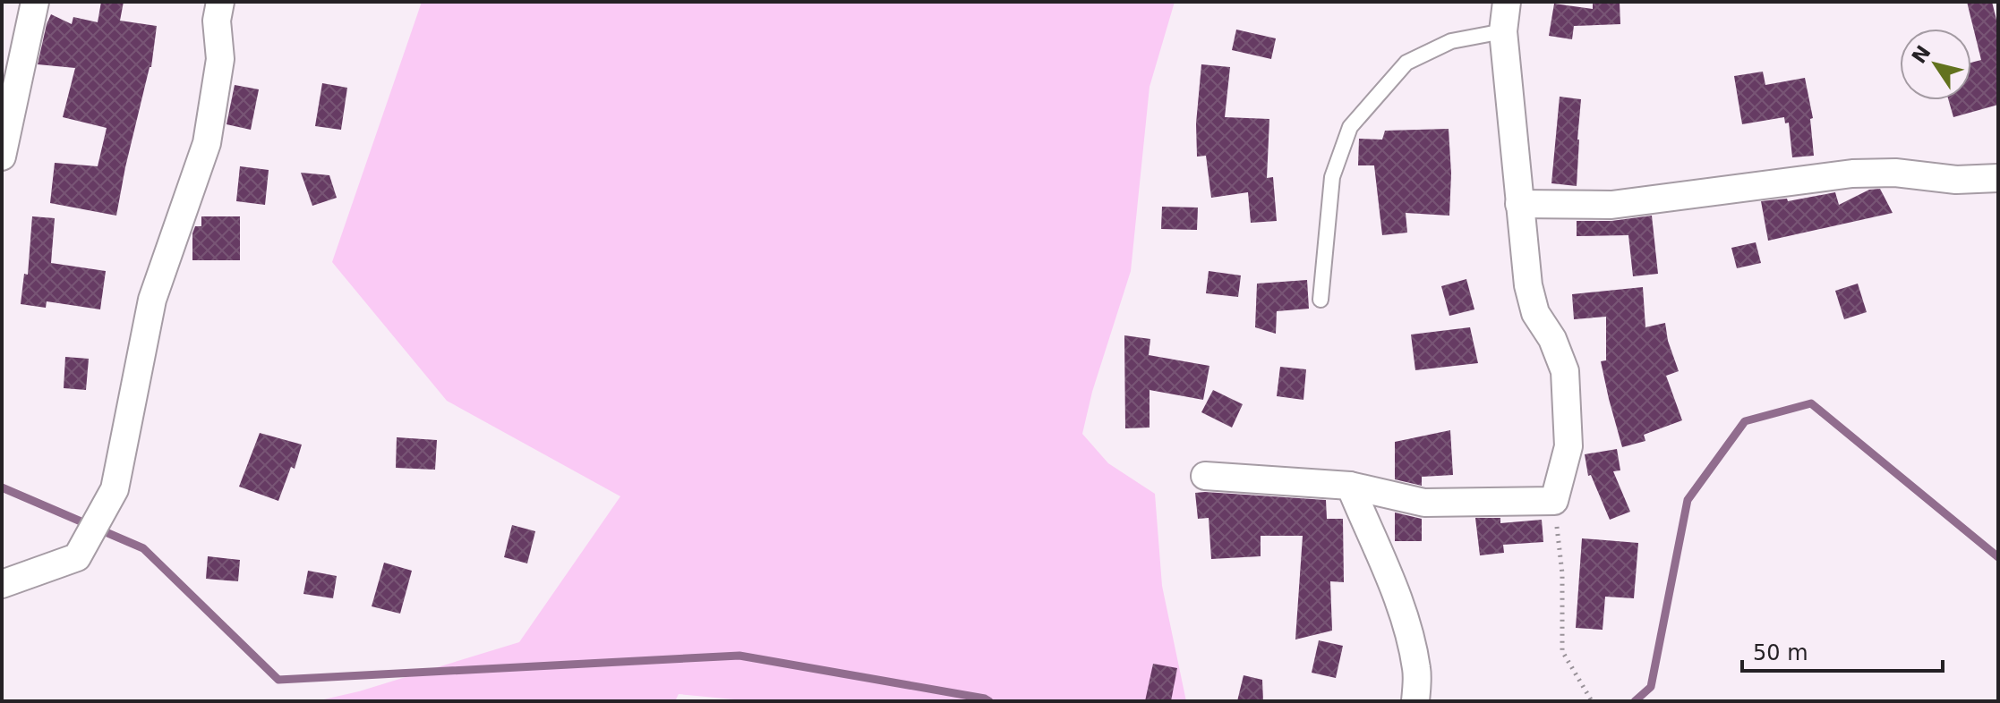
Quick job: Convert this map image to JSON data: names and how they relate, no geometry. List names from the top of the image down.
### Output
{
  "scale_bar": "50 m",
  "north": "top left"
}
